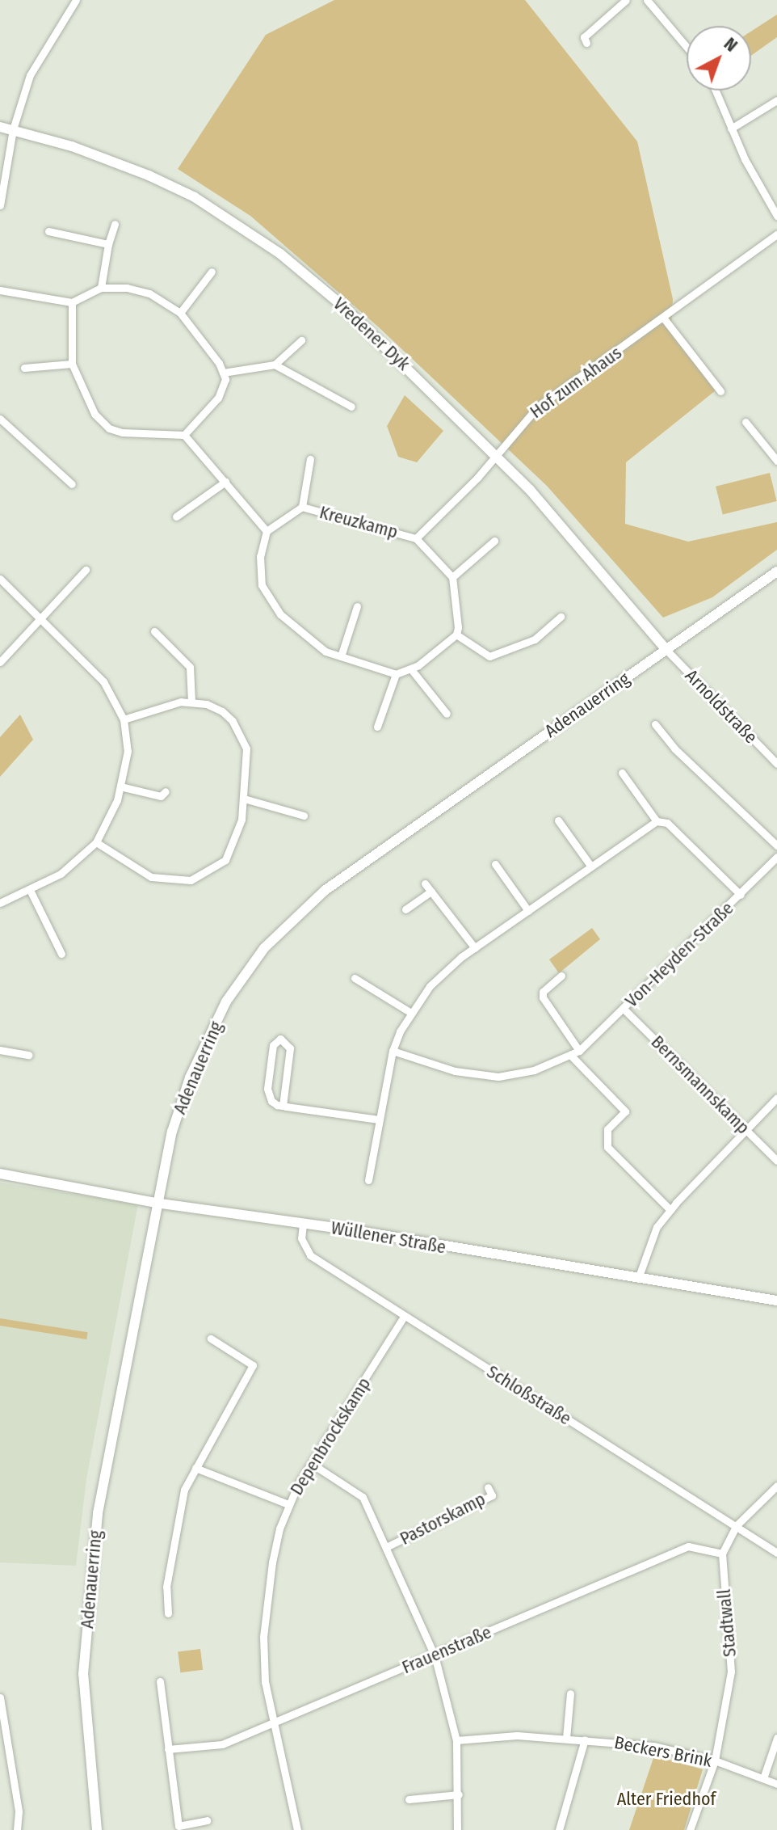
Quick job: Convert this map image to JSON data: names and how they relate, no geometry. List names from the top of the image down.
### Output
{
  "streets": {
    "main road": ["Vredener Dyk", "Adenauerring", "Wüllener Straße"],
    "street": [
      "Hof zum Ahaus",
      "Kreuzkamp",
      "Arnoldstraße",
      "Von-Heyden-Straße",
      "Bernsmannskamp",
      "Schloßstraße",
      "Depenbrockskamp",
      "Pastorskamp",
      "Stadtwall",
      "Frauenstraße",
      "Beckers Brink"
    ]
  },
  "crossings": [
    ["Vredener Dyk", "Hof zum Ahaus"],
    ["Vredener Dyk", "Kreuzkamp"],
    ["Vredener Dyk", "Adenauerring"],
    ["Vredener Dyk", "Arnoldstraße"],
    ["Hof zum Ahaus", "Kreuzkamp"],
    ["Adenauerring", "Arnoldstraße"],
    ["Adenauerring", "Wüllener Straße"],
    ["Von-Heyden-Straße", "Bernsmannskamp"],
    ["Wüllener Straße", "Schloßstraße"],
    ["Schloßstraße", "Depenbrockskamp"],
    ["Depenbrockskamp", "Pastorskamp"],
    ["Depenbrockskamp", "Frauenstraße"],
    ["Pastorskamp", "Frauenstraße"],
    ["Pastorskamp", "Beckers Brink"],
    ["Stadtwall", "Frauenstraße"],
    ["Stadtwall", "Beckers Brink"]
  ],
  "parks": ["Alter Friedhof"],
  "north": "top right"
}
